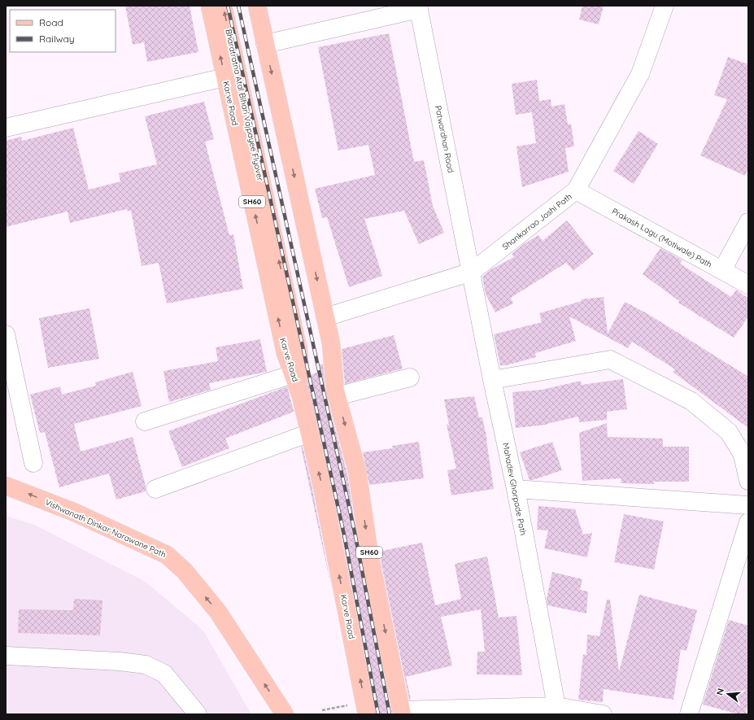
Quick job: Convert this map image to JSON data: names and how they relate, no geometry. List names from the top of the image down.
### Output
{
  "streets": {
    "main road": [
      "Karve Road",
      "Bharatratna Atal Bihari Vajpayee Flyover",
      "SH60",
      "Vishwanath Dinkar Narawane Path"
    ],
    "street": [
      "Patwardhan Road",
      "Shankarrao Joshi Path",
      "Prakash Lagu (Motiwale) Path",
      "Mahadev Ghorpade Path"
    ]
  },
  "crossings": [
    ["Karve Road", "Bharatratna Atal Bihari Vajpayee Flyover"],
    ["Patwardhan Road", "Shankarrao Joshi Path"],
    ["Patwardhan Road", "Mahadev Ghorpade Path"],
    ["SH60", "Shankarrao Joshi Path"],
    ["Shankarrao Joshi Path", "Prakash Lagu (Motiwale) Path"],
    ["Shankarrao Joshi Path", "Mahadev Ghorpade Path"]
  ],
  "one_way": ["Vishwanath Dinkar Narawane Path"],
  "legend": ["Road", "Railway"],
  "north": "left"
}
